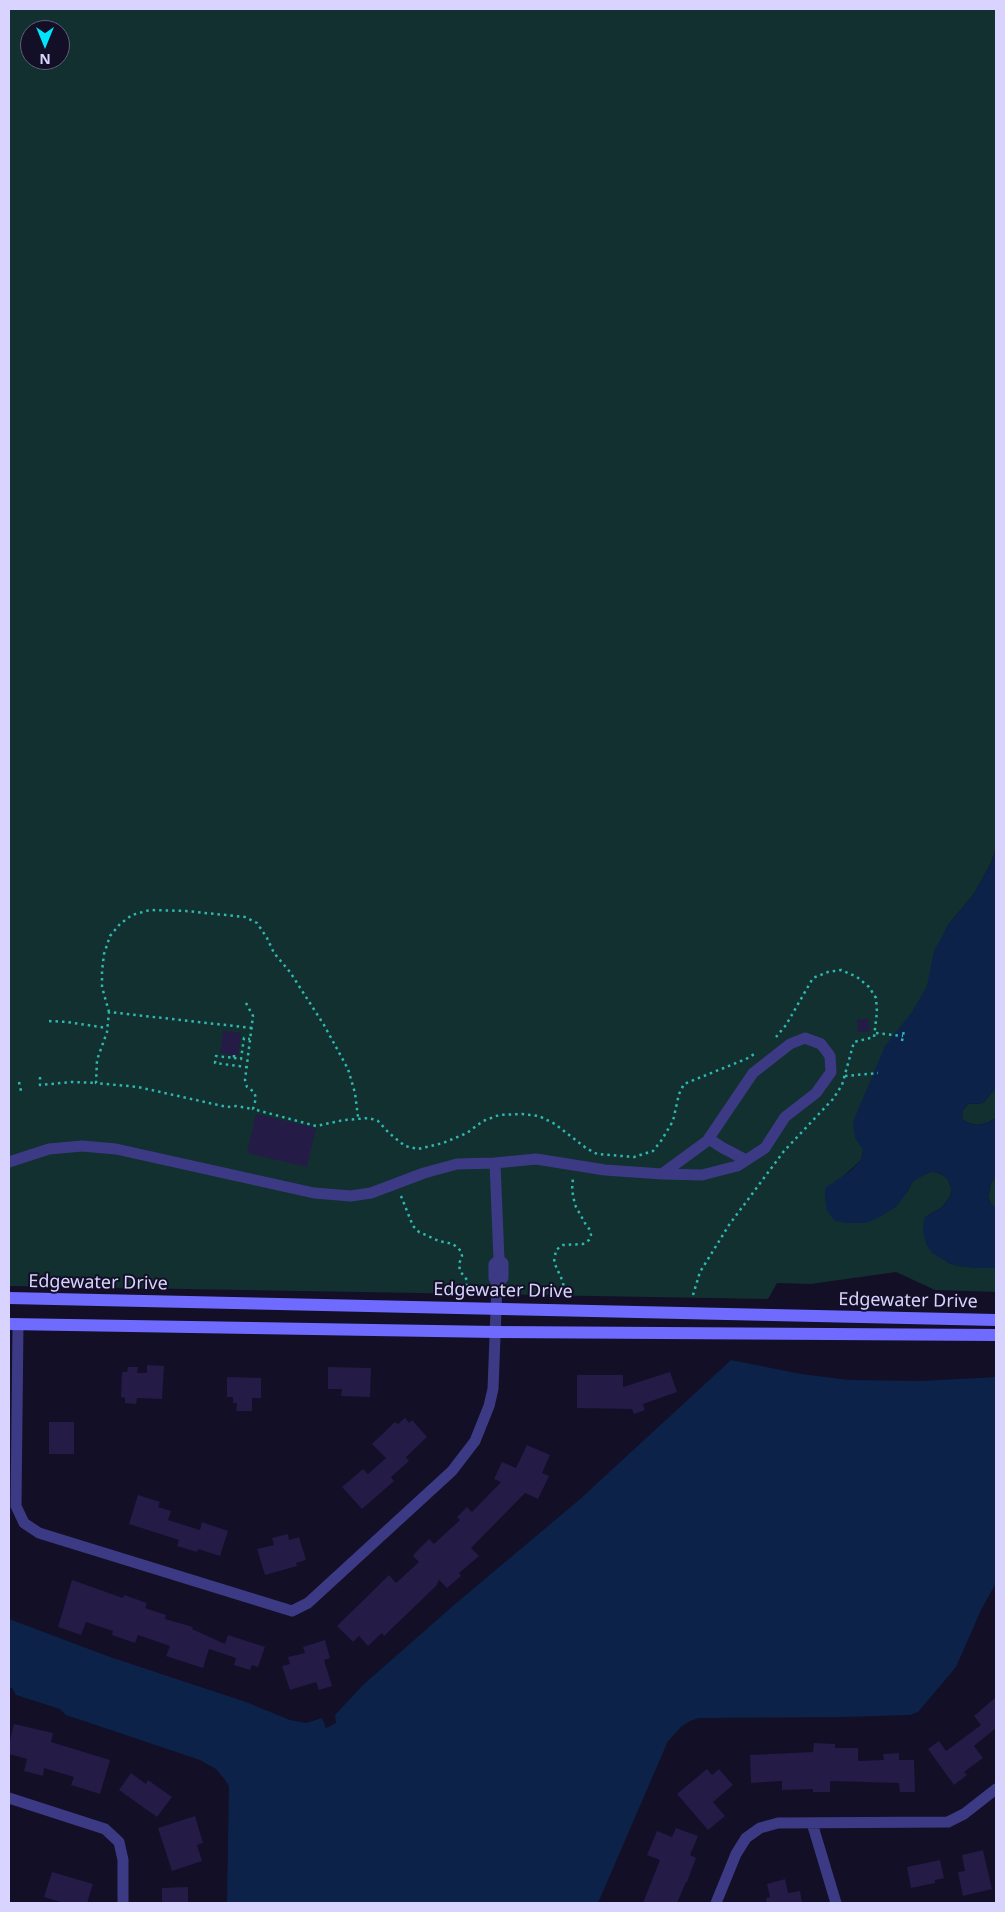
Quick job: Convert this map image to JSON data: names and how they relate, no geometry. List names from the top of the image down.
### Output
{
  "streets": {
    "street": ["Edgewater Drive"]
  },
  "north": "bottom"
}
